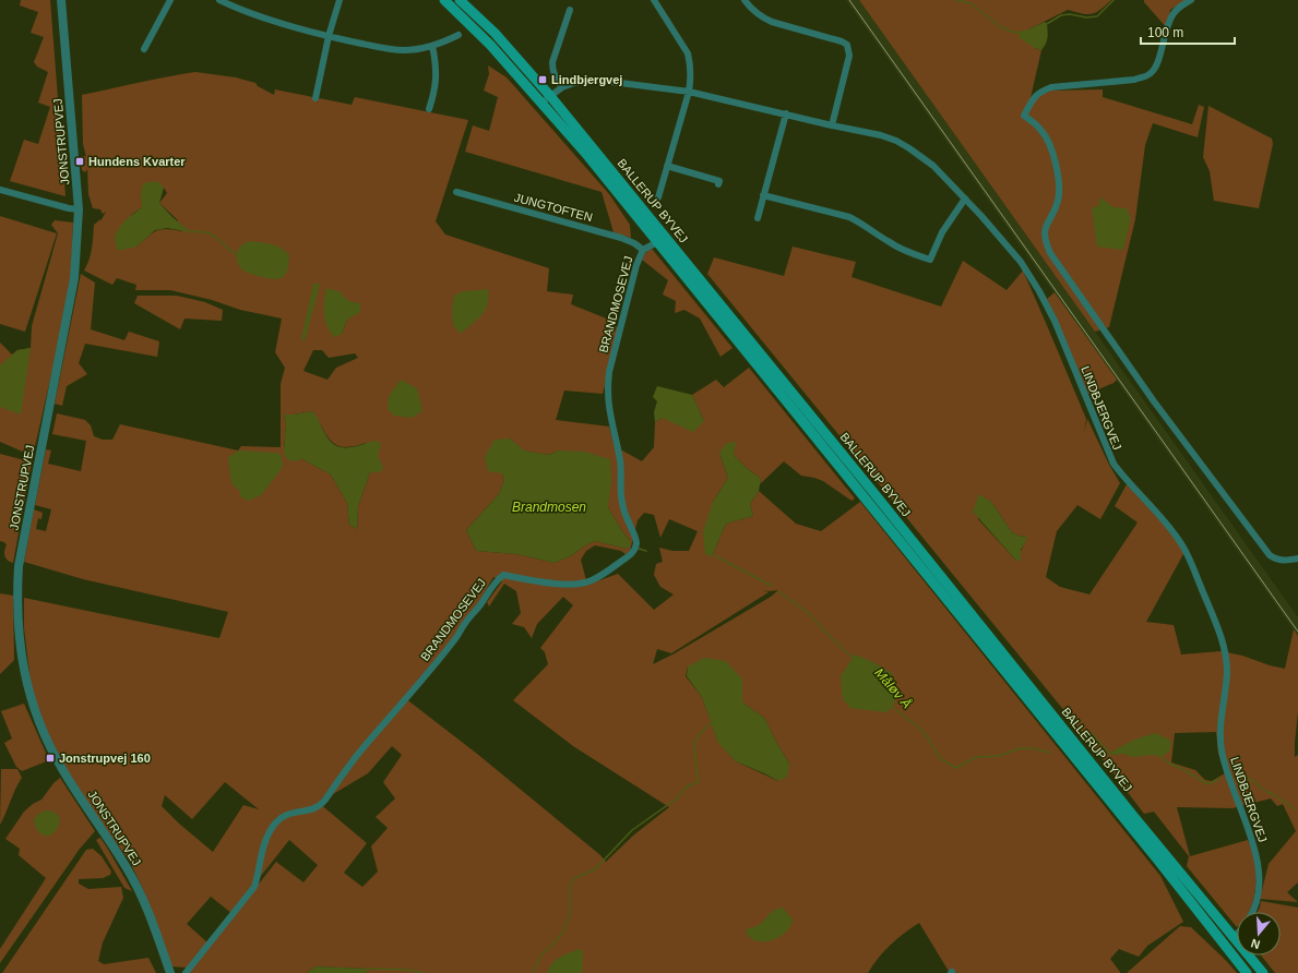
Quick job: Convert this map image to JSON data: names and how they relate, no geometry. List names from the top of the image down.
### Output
{
  "streets": {
    "main road": ["BALLERUP BYVEJ"],
    "street": [
      "JONSTRUPVEJ",
      "JUNGTOFTEN",
      "BRANDMOSEVEJ",
      "LINDBJERGVEJ"
    ]
  },
  "crossings": [
    ["BALLERUP BYVEJ", "BRANDMOSEVEJ"],
    ["BALLERUP BYVEJ", "LINDBJERGVEJ"],
    ["JUNGTOFTEN", "BRANDMOSEVEJ"]
  ],
  "water": ["Brandmosen", "Måløv Å"],
  "places": {
    "transit": ["Lindbjergvej", "Hundens Kvarter", "Jonstrupvej 160"]
  },
  "scale_bar": "100 m",
  "north": "bottom"
}
